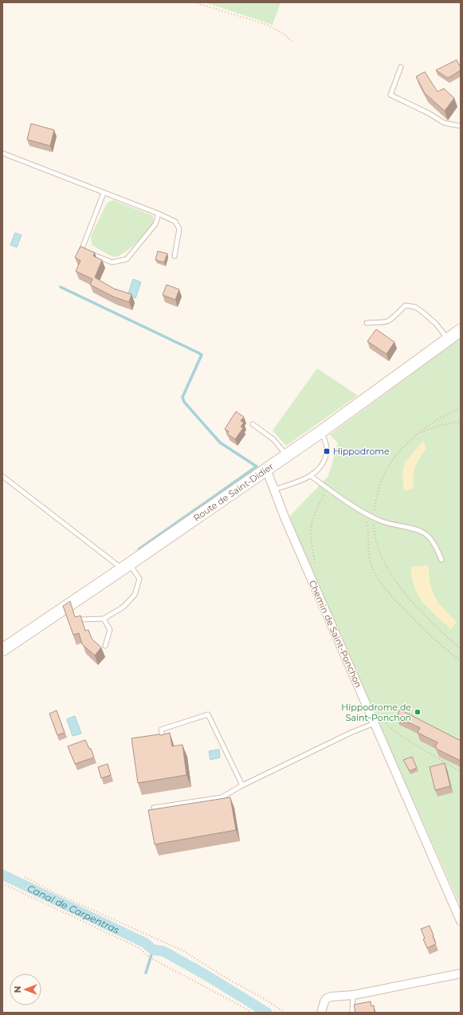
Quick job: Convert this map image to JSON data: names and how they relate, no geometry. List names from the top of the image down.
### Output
{
  "streets": {
    "main road": ["Route de Saint-Didier"],
    "street": ["Chemin de Saint-Ponchon"]
  },
  "crossings": [
    ["Route de Saint-Didier", "Chemin de Saint-Ponchon"]
  ],
  "water": ["Canal de Carpentras"],
  "places": {
    "transit": ["Hippodrome"],
    "other": ["Hippodrome de Saint-Ponchon"]
  },
  "north": "left"
}
